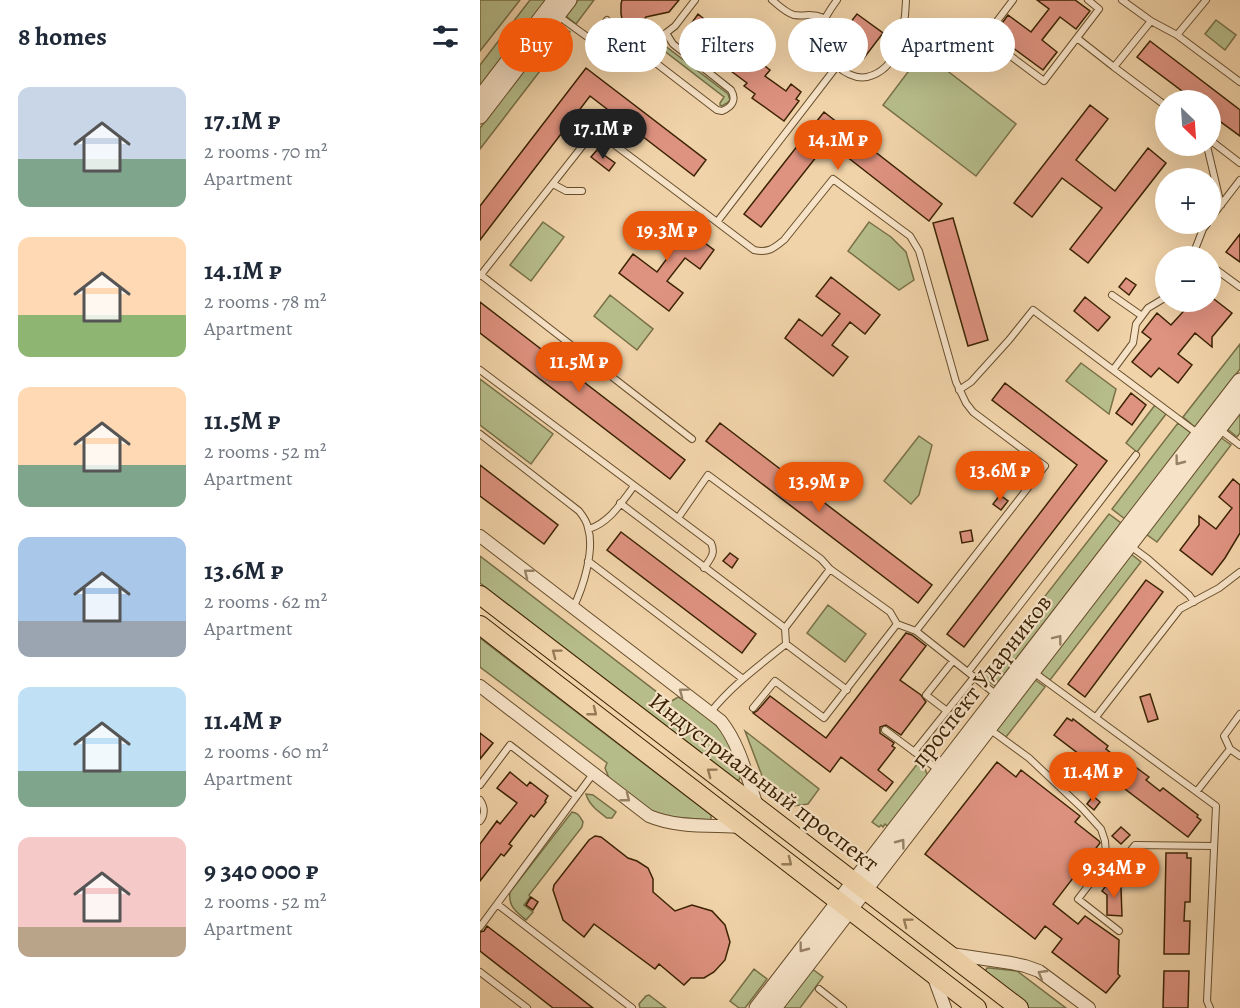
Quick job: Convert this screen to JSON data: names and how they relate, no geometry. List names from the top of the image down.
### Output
{
  "streets": {
    "main road": ["Индустриальный проспект"],
    "street": ["проспект Ударников"]
  },
  "crossings": [
    ["проспект Ударников", "Индустриальный проспект"]
  ],
  "north": "bottom right",
  "page": {
    "heading": "8 homes",
    "chip": [
      "Buy",
      "Rent",
      "Filters",
      "New",
      "Apartment"
    ],
    "list": [
      {
        "name": "17.1M ₽",
        "note": "2 rooms · 70 m² · Apartment"
      },
      {
        "name": "14.1M ₽",
        "note": "2 rooms · 78 m² · Apartment"
      },
      {
        "name": "11.5M ₽",
        "note": "2 rooms · 52 m² · Apartment"
      },
      {
        "name": "13.6M ₽",
        "note": "2 rooms · 62 m² · Apartment"
      },
      {
        "name": "11.4M ₽",
        "note": "2 rooms · 60 m² · Apartment"
      },
      {
        "name": "9 340 000 ₽",
        "note": "2 rooms · 52 m² · Apartment"
      }
    ],
    "map_buttons": ["+", "−"],
    "price": [
      "17.1M ₽",
      "14.1M ₽",
      "19.3M ₽",
      "11.5M ₽",
      "13.6M ₽",
      "13.9M ₽",
      "11.4M ₽",
      "9.34M ₽"
    ]
  }
}
